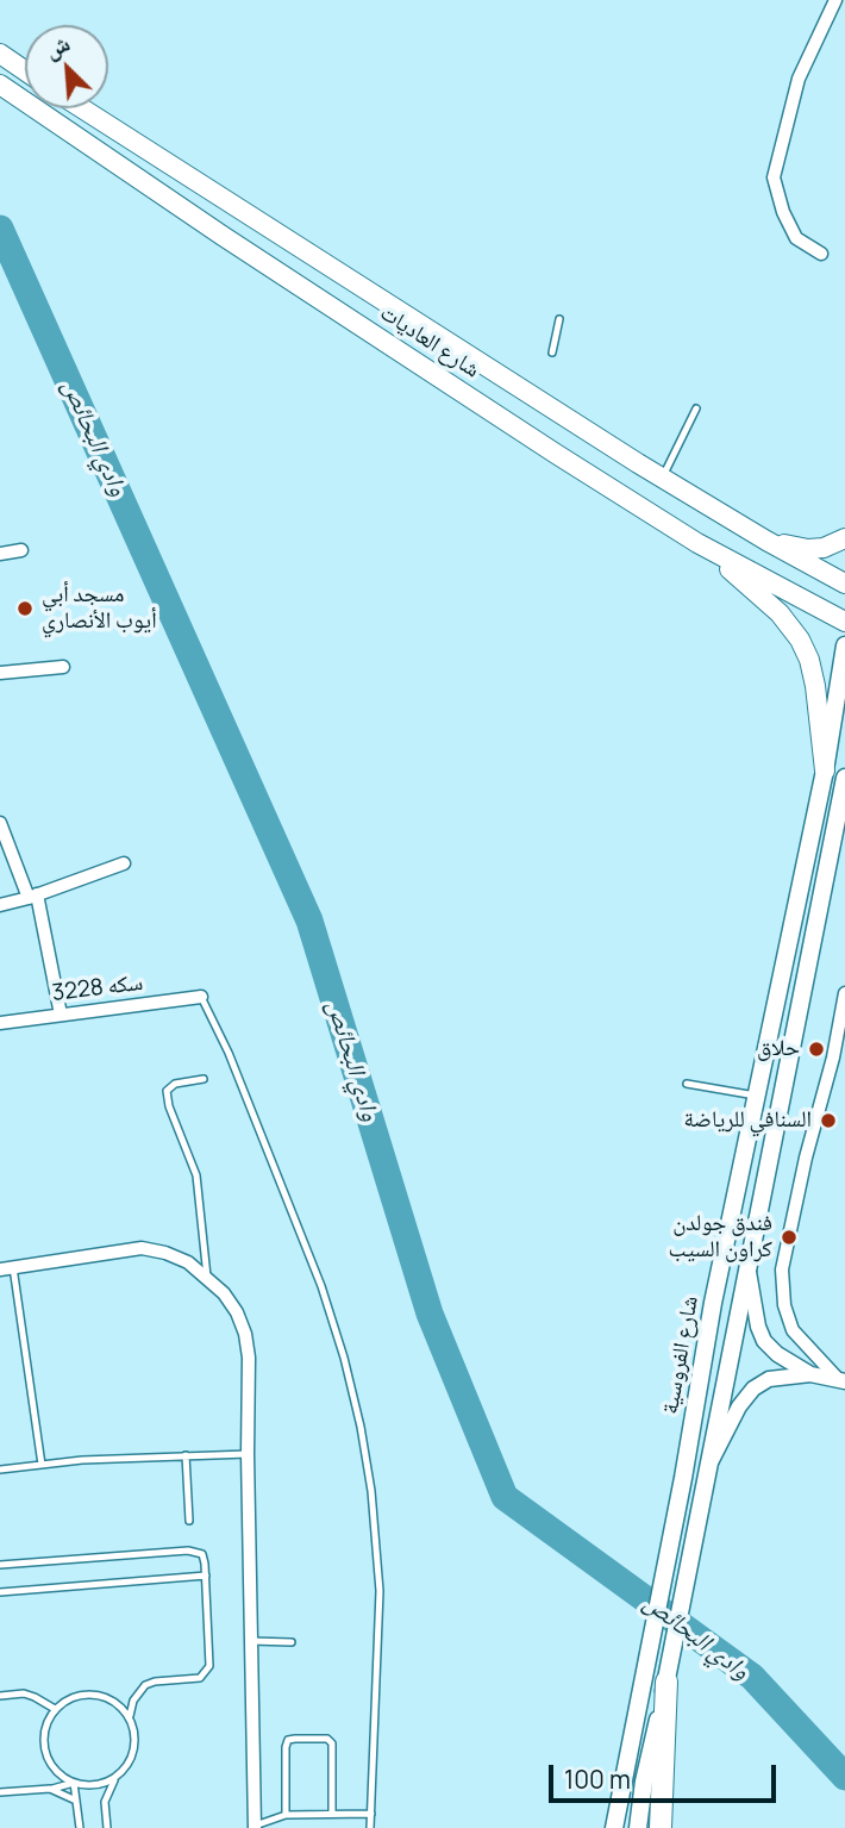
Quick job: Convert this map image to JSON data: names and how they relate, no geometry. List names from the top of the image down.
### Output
{
  "streets": {
    "main road": ["شارع العاديات", "شارع الفروسية"],
    "street": ["سكه 3228"]
  },
  "water": ["وادي البحائص"],
  "places": [
    "مسجد أبي أيوب الأنصاري",
    "حلاق",
    "السنافي للرياضة",
    "فندق جولدن كراون السيب"
  ],
  "scale_bar": "100 m",
  "north": "top left"
}
